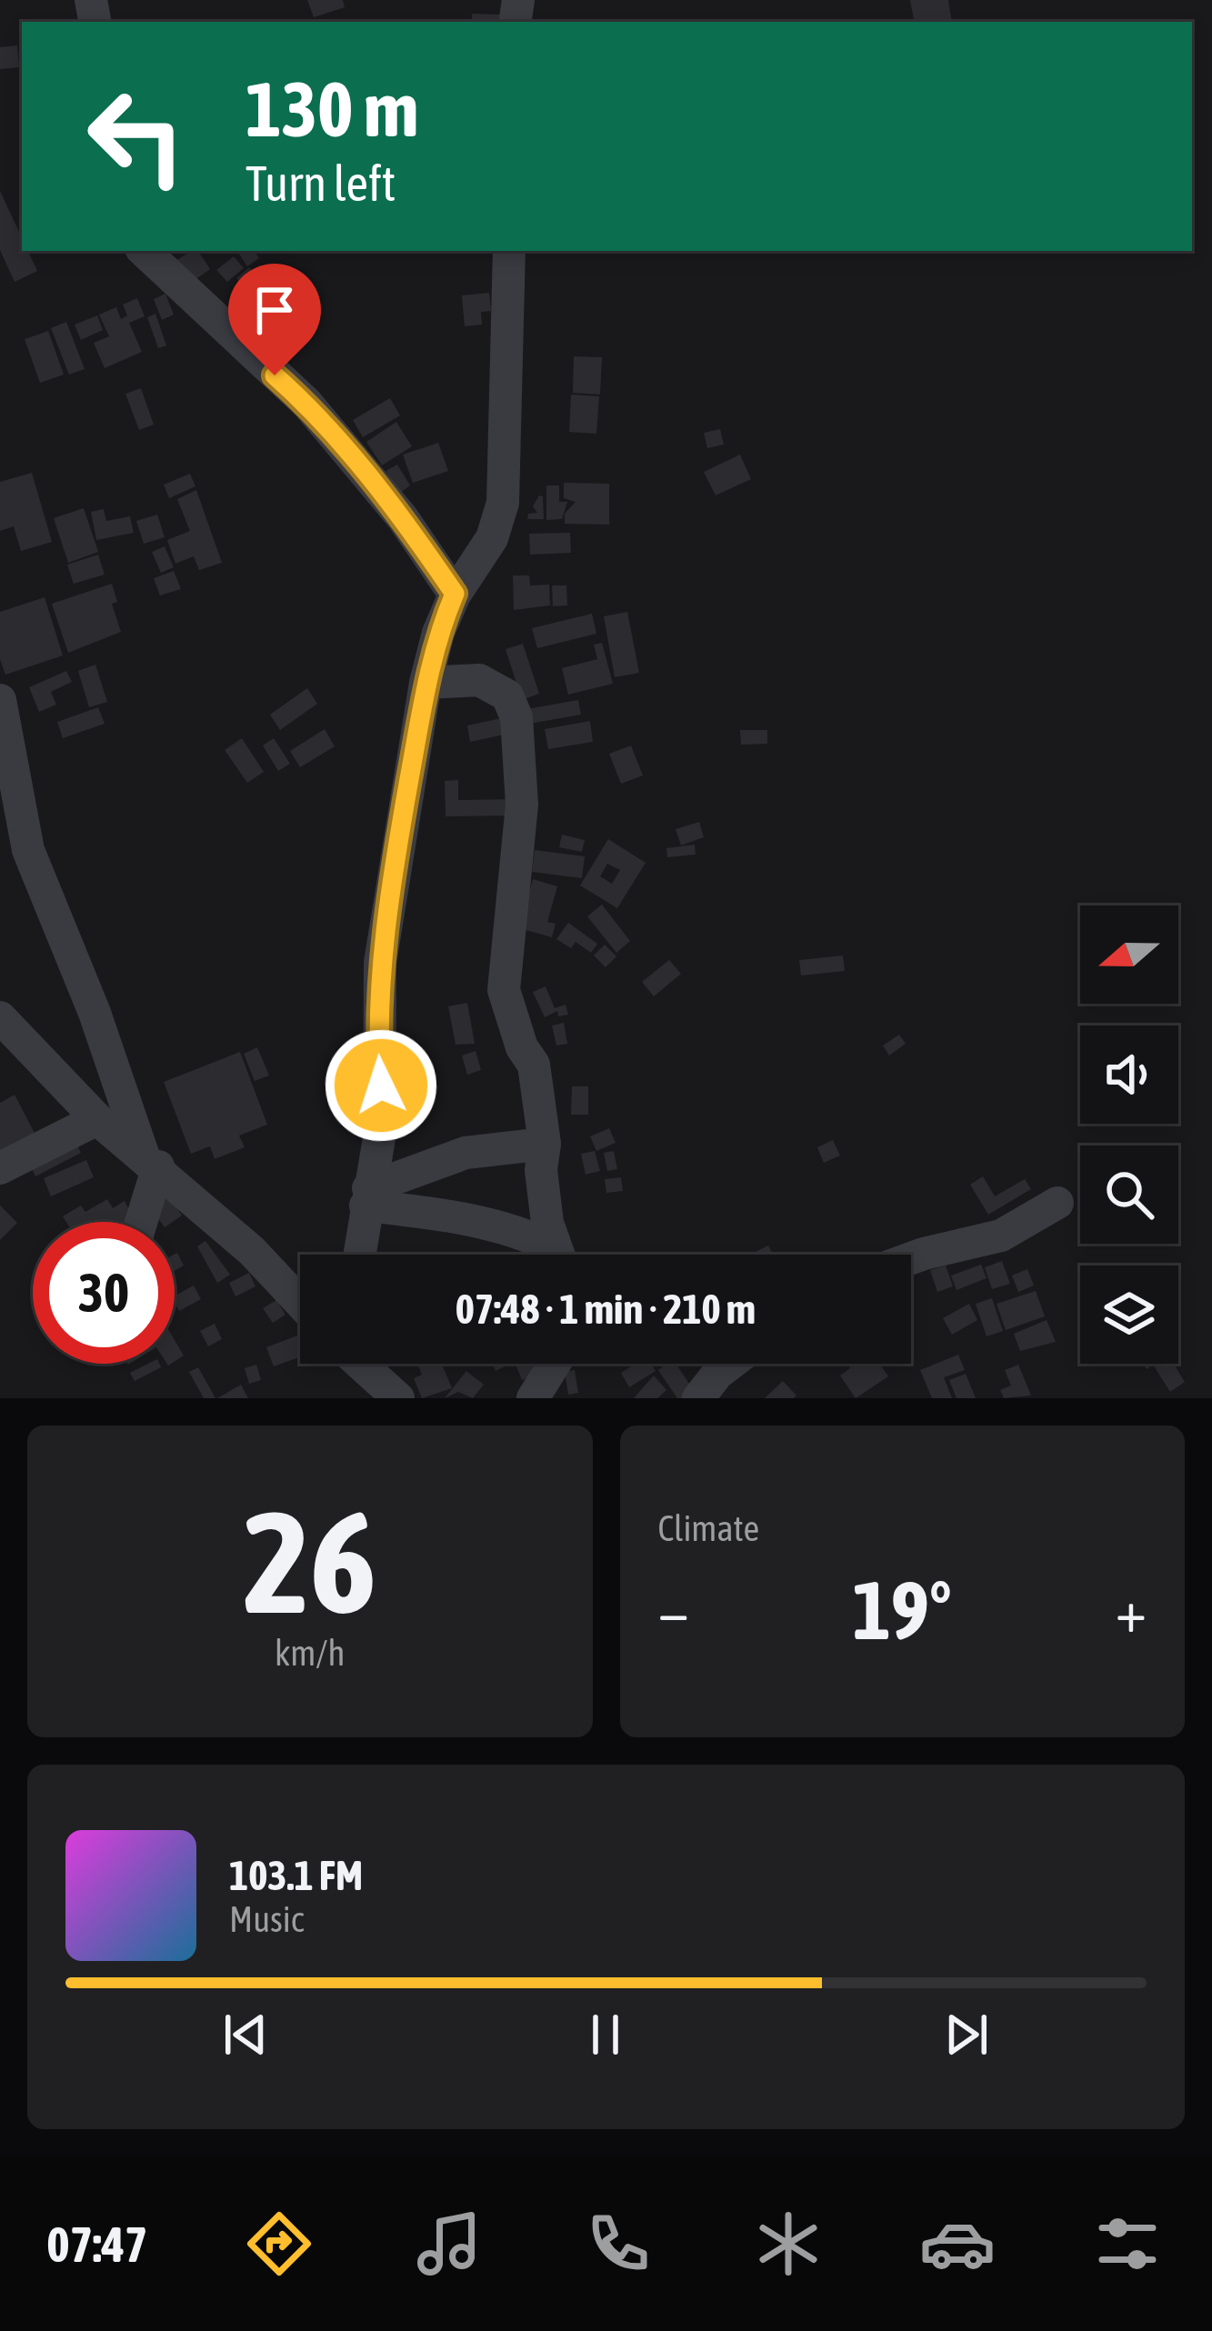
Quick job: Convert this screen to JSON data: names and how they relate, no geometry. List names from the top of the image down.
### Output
{
  "north": "left",
  "page": {
    "turn": ["130 m", "Turn left"],
    "limit": "30",
    "trip": "07:48 · 1 min · 210 m",
    "tile": [
      ["26", "km/h"],
      "Climate"
    ],
    "heat": ["−", "19°", "+"],
    "song": ["103.1 FM", "Music"],
    "tabs": "07:47"
  }
}
